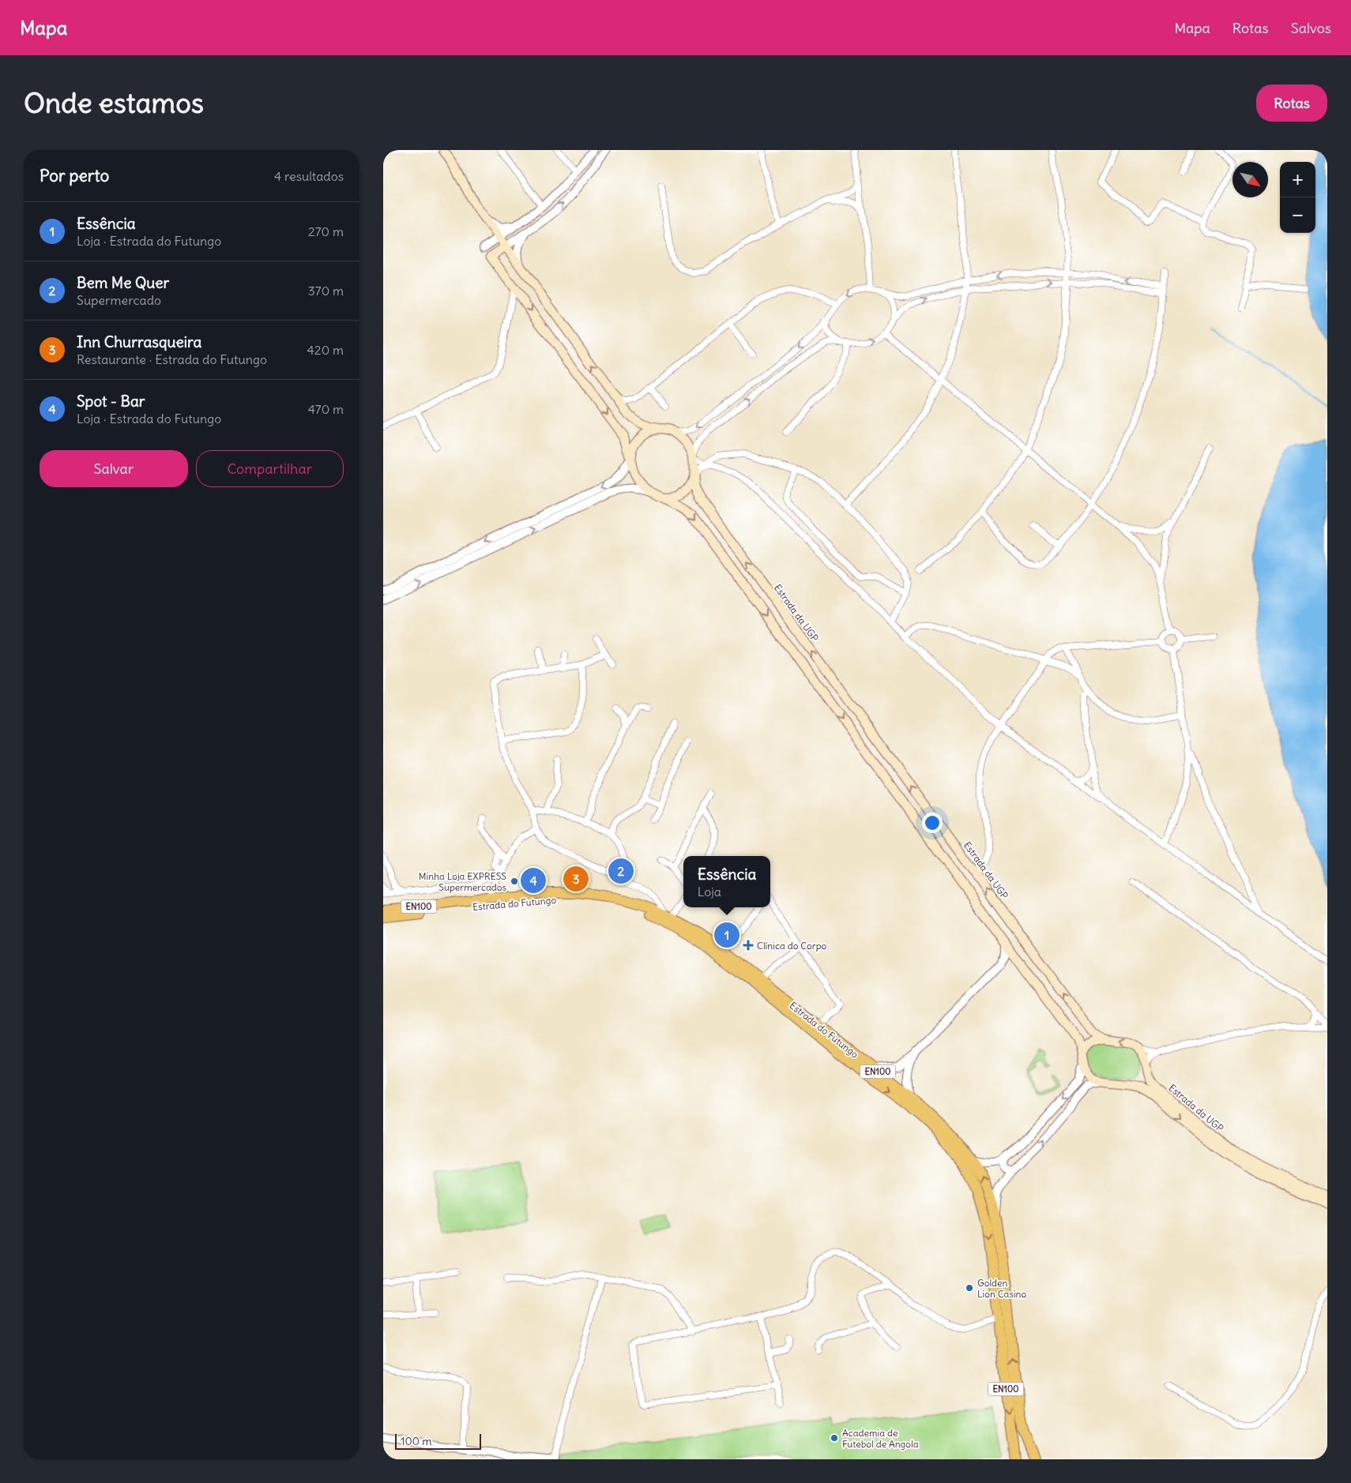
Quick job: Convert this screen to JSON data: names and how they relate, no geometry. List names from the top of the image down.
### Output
{
  "streets": {
    "main road": ["Estrada da UGP", "Estrada do Futungo", "EN100"]
  },
  "places": {
    "other": ["Minha Loja EXPRESS Supermercados", "Golden Lion Casino", "Academia de Futebol de Angola"],
    "health": ["Clínica do Corpo"]
  },
  "scale_bar": "100 m",
  "north": "bottom right",
  "page": {
    "header": "Mapa",
    "nav": ["Mapa", "Rotas", "Salvos"],
    "buttons": [
      "Rotas",
      ["Salvar", "Compartilhar"]
    ],
    "title": "Onde estamos",
    "heading": ["Por perto", "4 resultados"],
    "map_buttons": ["+", "−"],
    "list": [
      {
        "mark": "1",
        "name": "Essência",
        "note": "Loja · Estrada do Futungo",
        "value": "270 m"
      },
      {
        "mark": "2",
        "name": "Bem Me Quer",
        "note": "Supermercado",
        "value": "370 m"
      },
      {
        "mark": "3",
        "name": "Inn Churrasqueira",
        "note": "Restaurante · Estrada do Futungo",
        "value": "420 m"
      },
      {
        "mark": "4",
        "name": "Spot - Bar",
        "note": "Loja · Estrada do Futungo",
        "value": "470 m"
      }
    ],
    "popup": ["Essência", "Loja"],
    "pins": [
      "2",
      "3",
      "4",
      "1"
    ],
    "scale": "100 m"
  }
}
